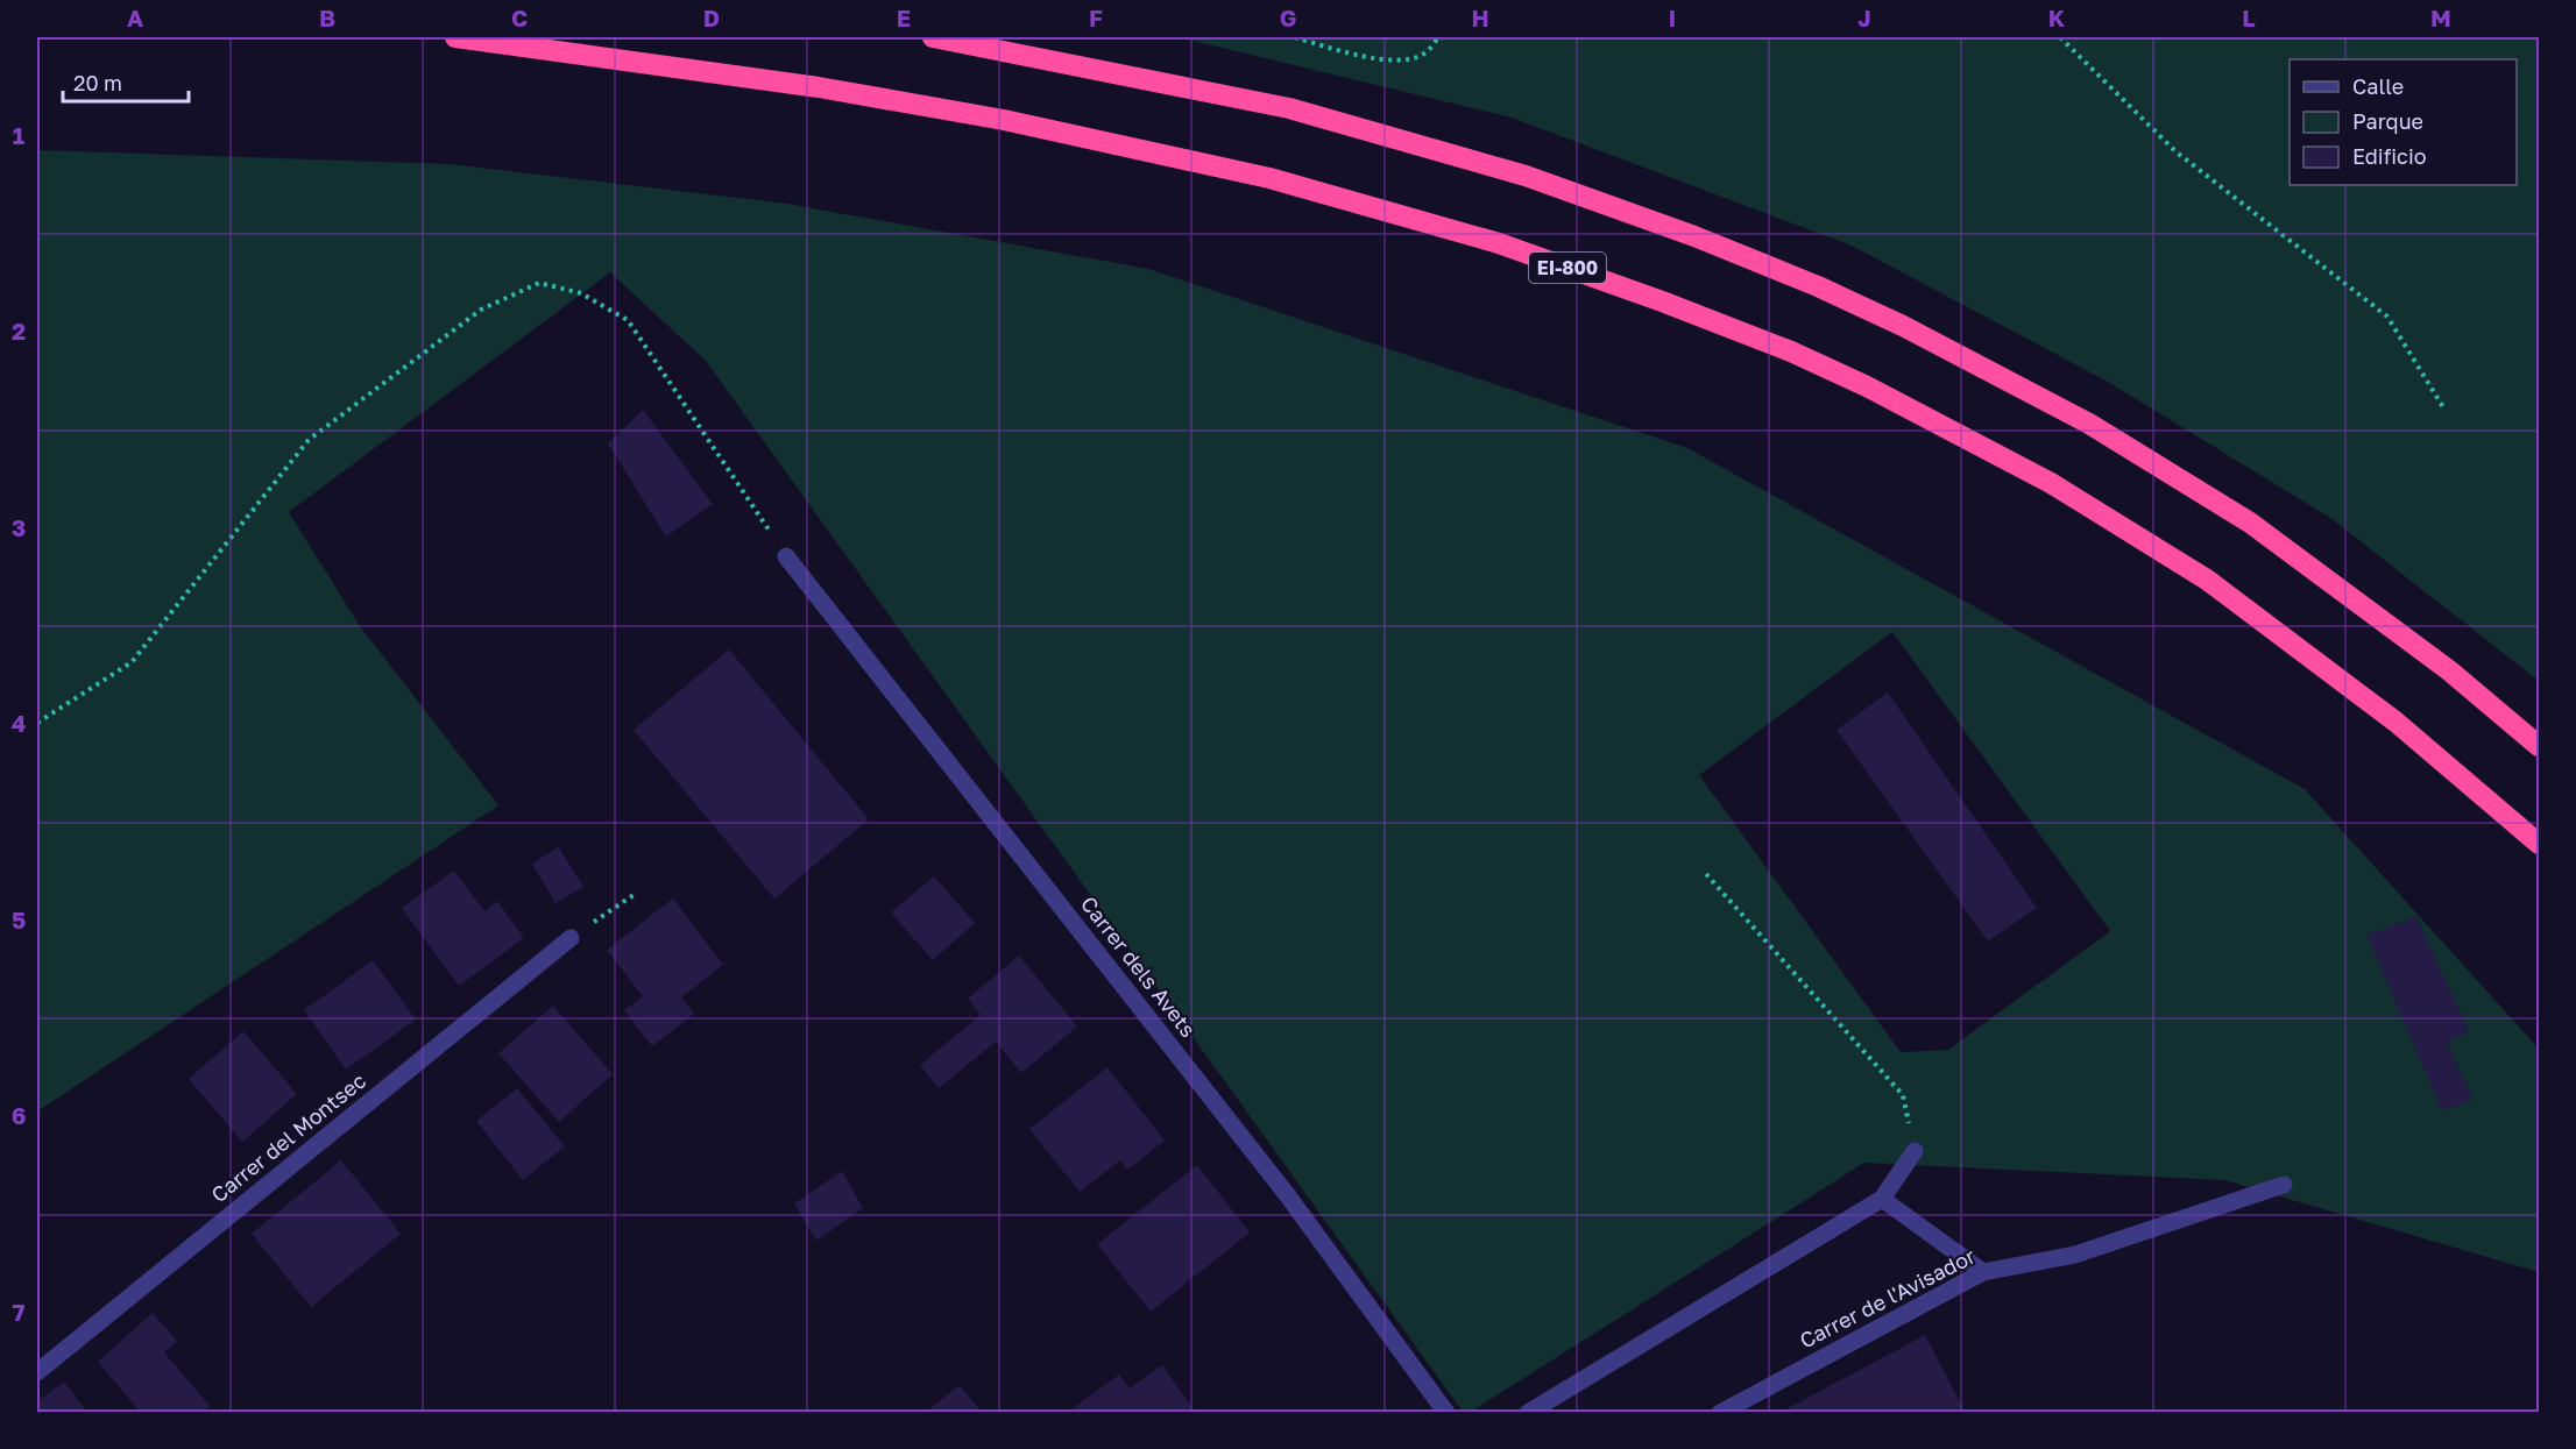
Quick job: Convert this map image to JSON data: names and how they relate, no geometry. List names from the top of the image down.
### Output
{
  "streets": {
    "highway": ["EI-800"],
    "street": ["Carrer dels Avets", "Carrer del Montsec", "Carrer de l'Avisador"]
  },
  "legend": ["Calle", "Parque", "Edificio"],
  "scale_bar": "20 m",
  "grid": {
    "columns": [
      "A",
      "B",
      "C",
      "D",
      "E",
      "F",
      "G",
      "H",
      "I",
      "J",
      "K",
      "L",
      "M"
    ],
    "rows": [
      "1",
      "2",
      "3",
      "4",
      "5",
      "6",
      "7"
    ]
  }
}
